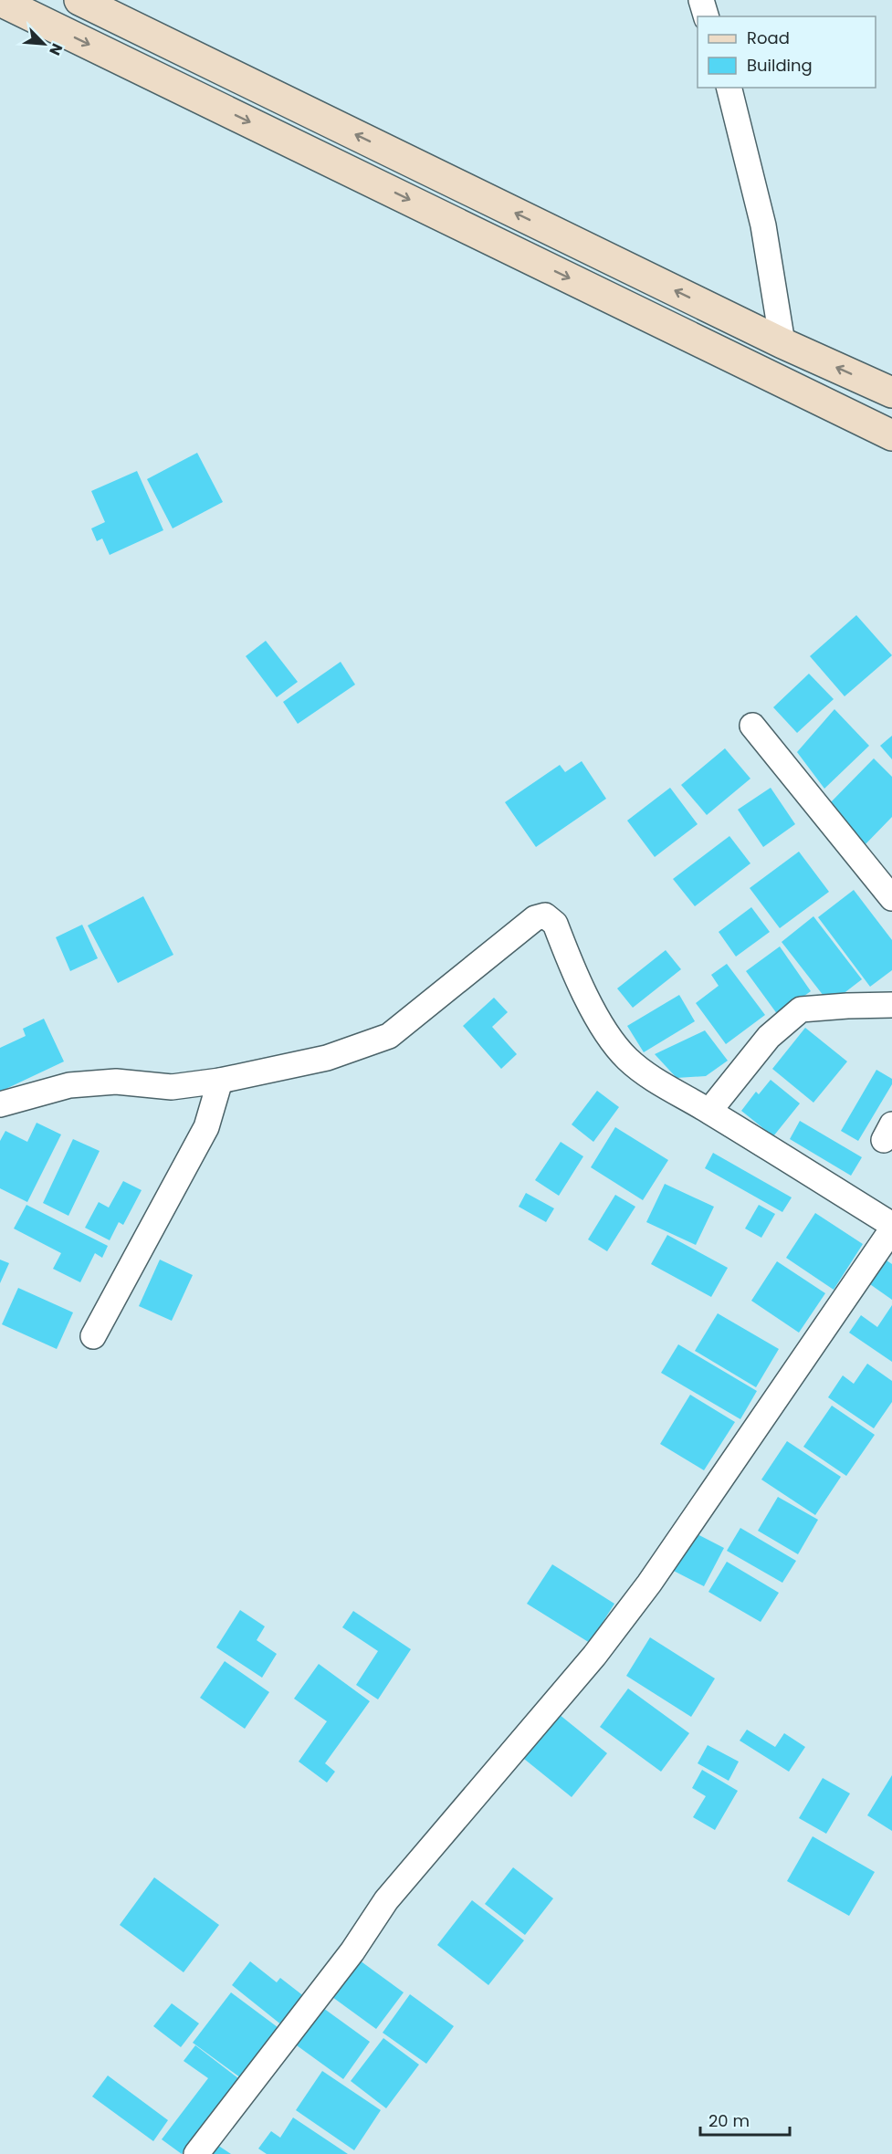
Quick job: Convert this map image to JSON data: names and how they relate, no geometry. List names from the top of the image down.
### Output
{
  "legend": ["Road", "Building"],
  "scale_bar": "20 m",
  "north": "bottom right"
}
